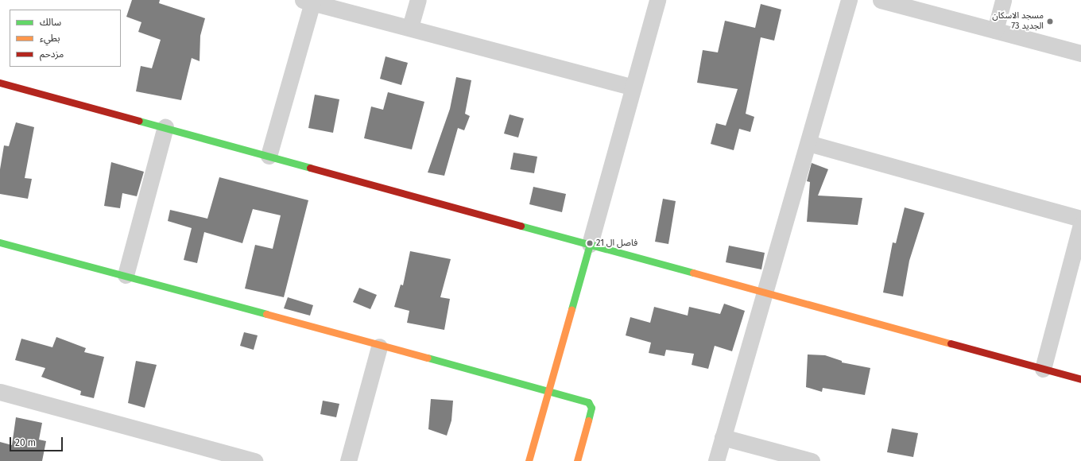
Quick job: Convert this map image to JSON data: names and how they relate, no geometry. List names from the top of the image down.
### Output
{
  "places": ["مسجد الاسكان الجديد 73", "فاصل ال 21"],
  "legend": ["سالك", "بطيء", "مزدحم"],
  "scale_bar": "20 m"
}
